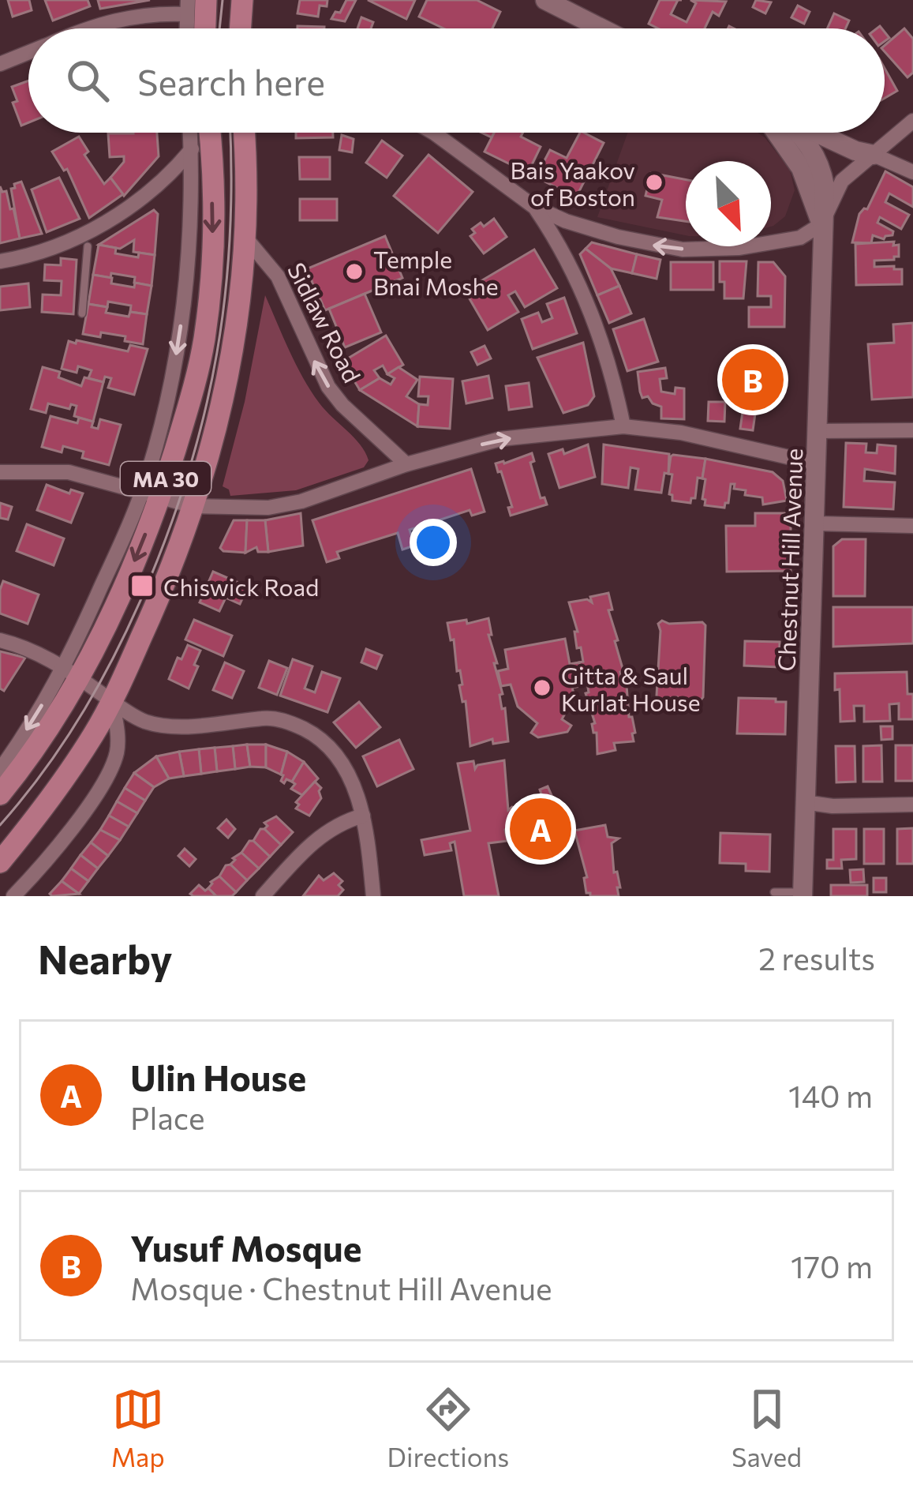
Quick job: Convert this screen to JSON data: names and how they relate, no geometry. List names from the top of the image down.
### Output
{
  "streets": {
    "main road": ["MA 30", "Chestnut Hill Avenue"],
    "street": ["Sidlaw Road"]
  },
  "crossings": [
    ["Sidlaw Road", "MA 30"]
  ],
  "one_way": ["Sidlaw Road"],
  "places": {
    "other": ["Bais Yaakov of Boston", "Temple Bnai Moshe", "Gitta & Saul Kurlat House"],
    "transit": ["Chiswick Road"]
  },
  "north": "bottom right",
  "page": {
    "search": "Search here",
    "pins": ["B", "A"],
    "heading": ["Nearby", "2 results"],
    "list": [
      {
        "mark": "A",
        "name": "Ulin House",
        "note": "Place",
        "value": "140 m"
      },
      {
        "mark": "B",
        "name": "Yusuf Mosque",
        "note": "Mosque · Chestnut Hill Avenue",
        "value": "170 m"
      }
    ],
    "nav": ["Map", "Directions", "Saved"]
  }
}
